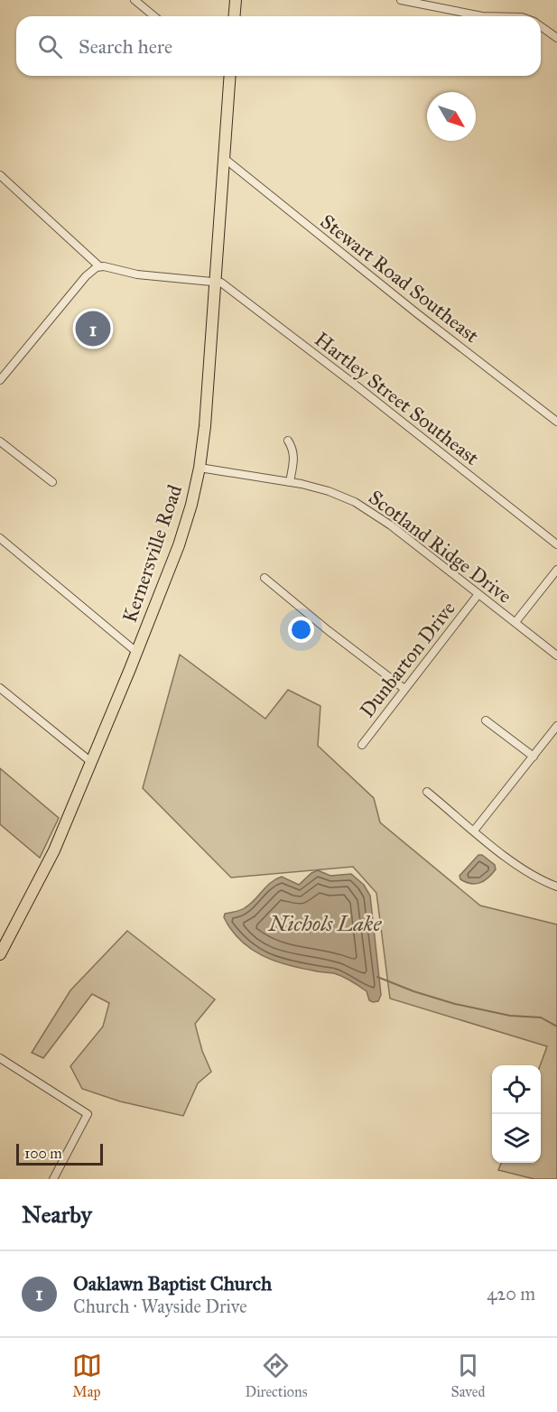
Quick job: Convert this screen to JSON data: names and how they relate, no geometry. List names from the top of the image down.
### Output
{
  "streets": {
    "main road": ["Kernersville Road"],
    "street": [
      "Stewart Road Southeast",
      "Hartley Street Southeast",
      "Scotland Ridge Drive",
      "Dunbarton Drive"
    ]
  },
  "crossings": [
    ["Stewart Road Southeast", "Kernersville Road"],
    ["Hartley Street Southeast", "Kernersville Road"],
    ["Scotland Ridge Drive", "Kernersville Road"],
    ["Scotland Ridge Drive", "Dunbarton Drive"]
  ],
  "water": ["Nichols Lake"],
  "scale_bar": "100 m",
  "north": "bottom right",
  "page": {
    "search": "Search here",
    "pins": "1",
    "scale": "100 m",
    "heading": "Nearby",
    "list": [
      {
        "mark": "1",
        "name": "Oaklawn Baptist Church",
        "note": "Church · Wayside Drive",
        "value": "420 m"
      }
    ],
    "nav": ["Map", "Directions", "Saved"]
  }
}
